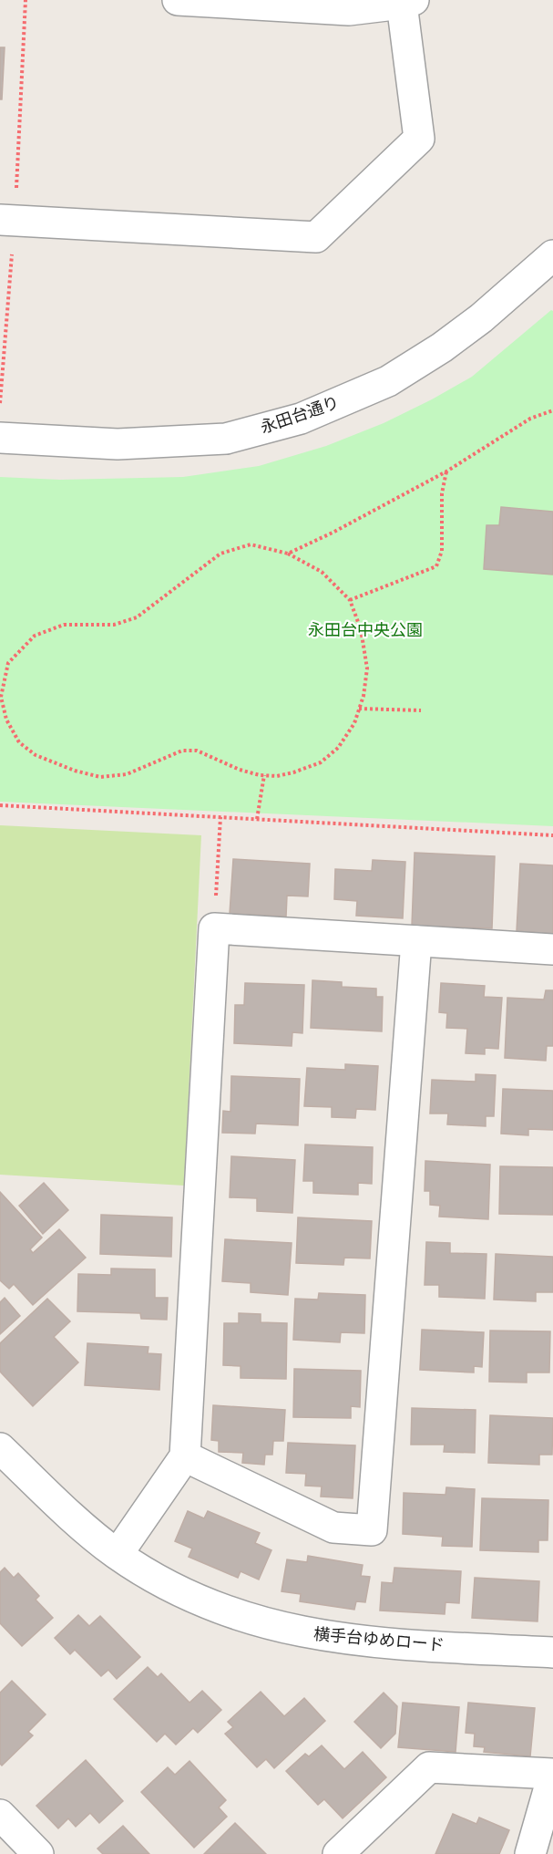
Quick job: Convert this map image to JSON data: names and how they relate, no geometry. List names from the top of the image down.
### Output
{
  "streets": {
    "street": ["永田台通り", "横手台ゆめロード"]
  },
  "parks": ["永田台中央公園"]
}
